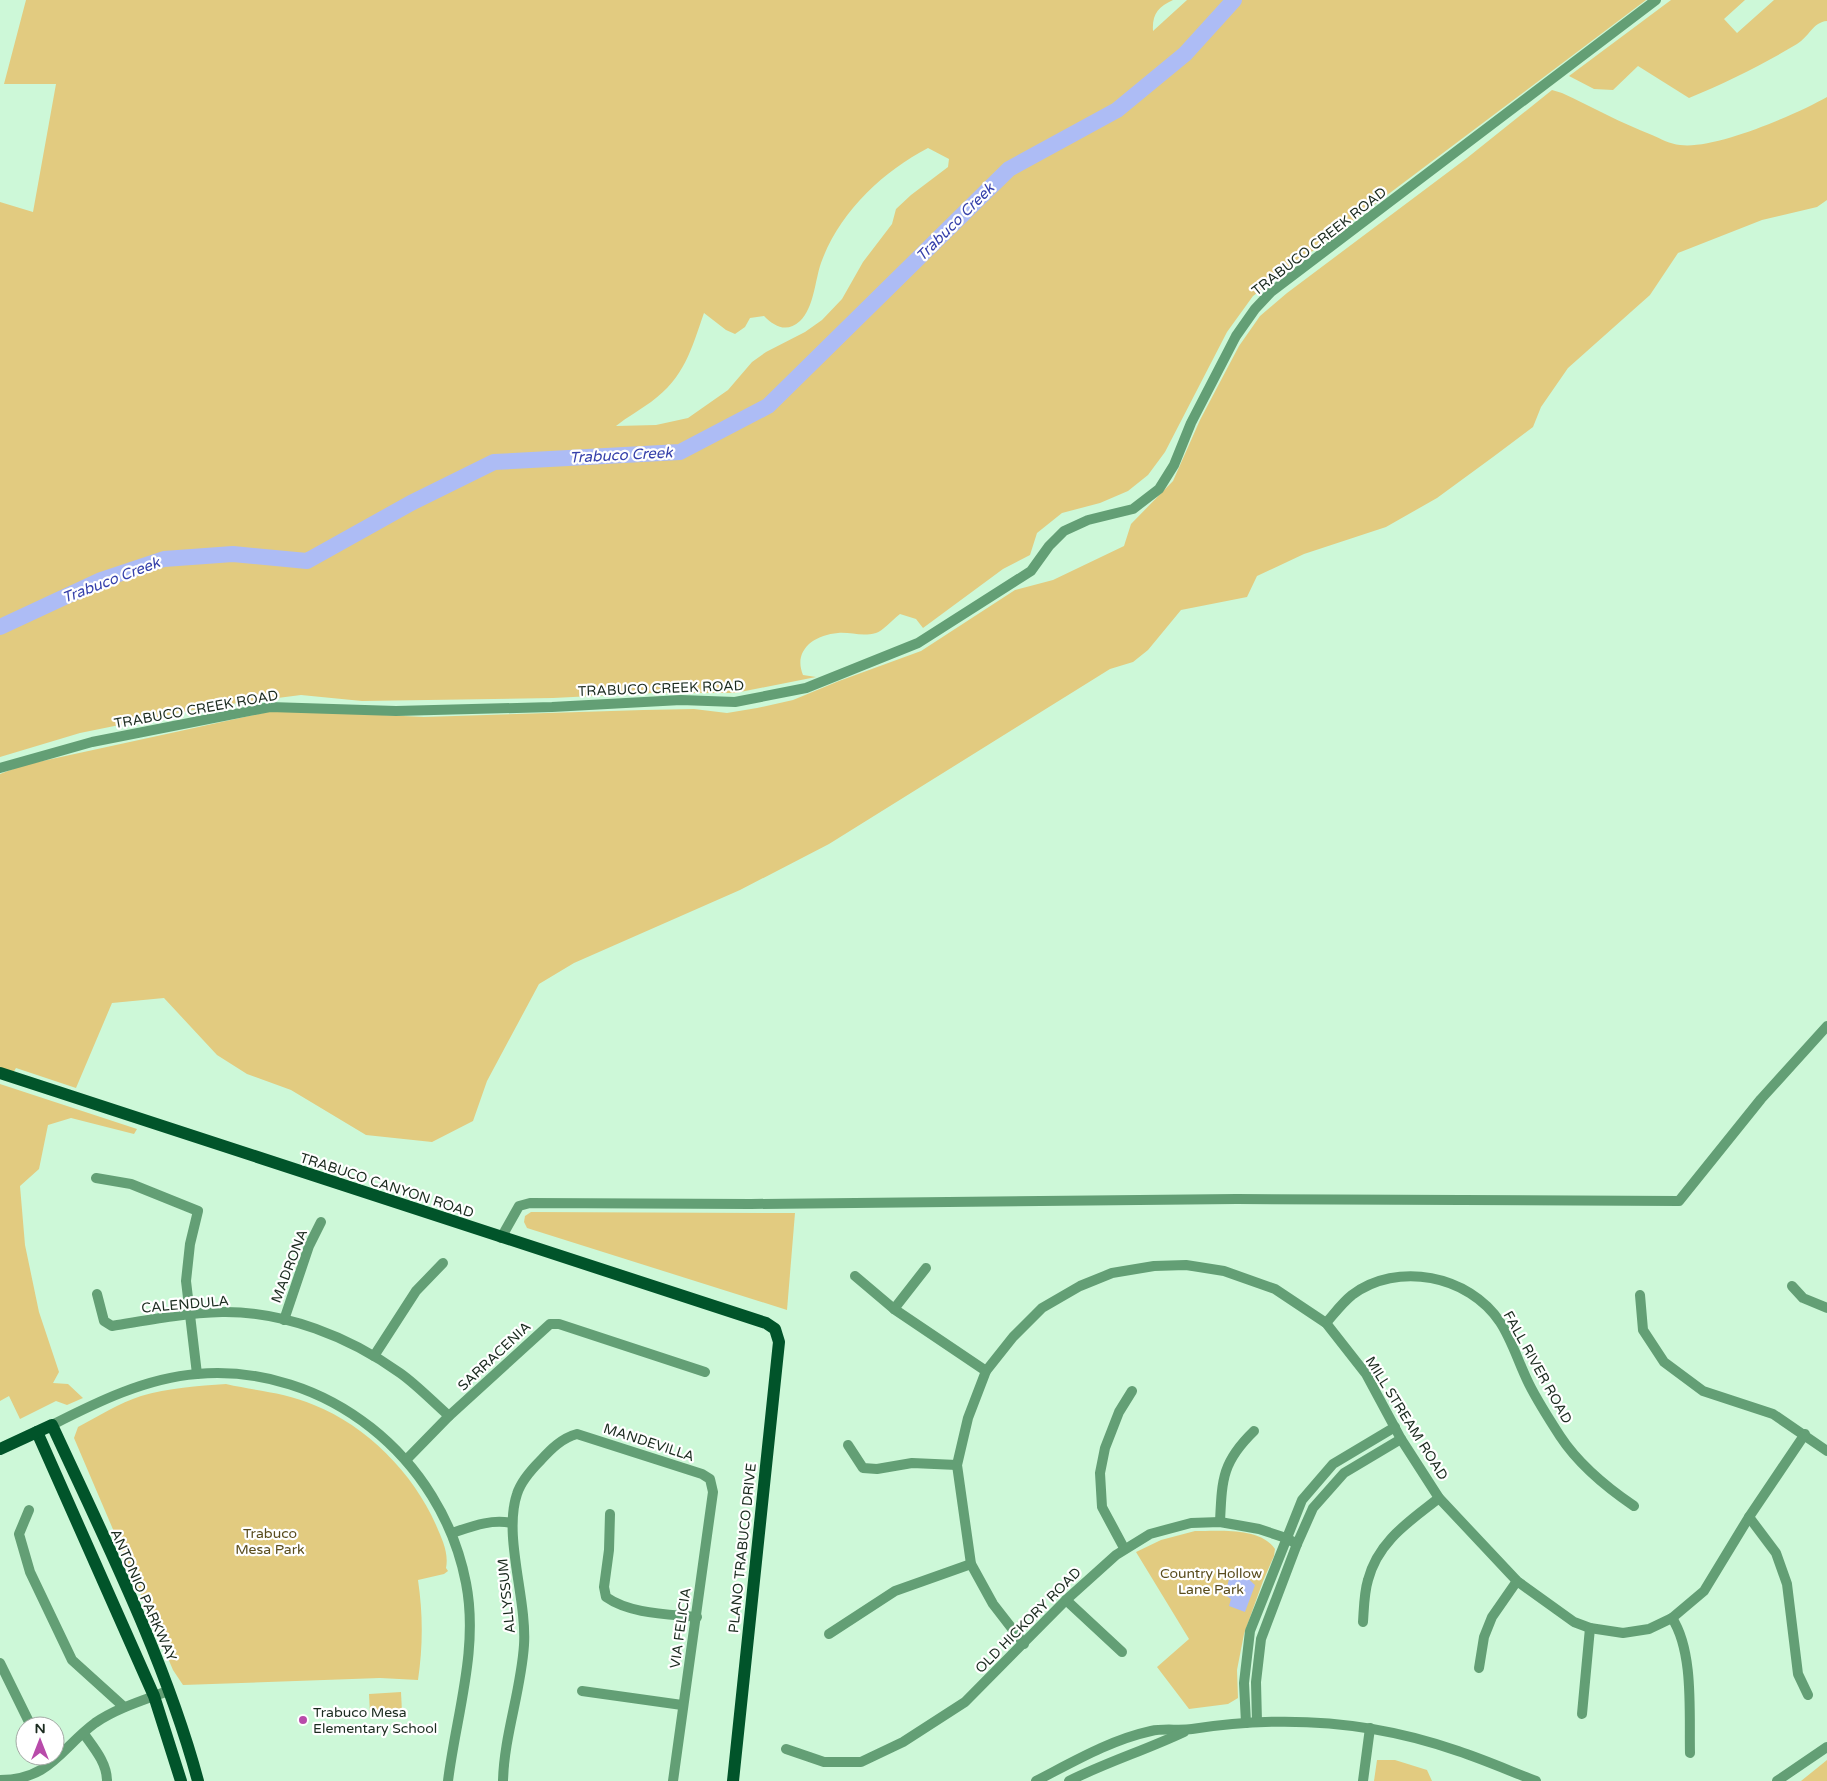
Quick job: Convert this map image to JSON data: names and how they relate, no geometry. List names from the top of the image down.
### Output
{
  "streets": {
    "main road": ["TRABUCO CANYON ROAD", "PLANO TRABUCO DRIVE", "ANTONIO PARKWAY"],
    "street": [
      "TRABUCO CREEK ROAD",
      "MADRONA",
      "CALENDULA",
      "SARRACENIA",
      "FALL RIVER ROAD",
      "MILL STREAM ROAD",
      "MANDEVILLA",
      "ALLYSSUM",
      "OLD HICKORY ROAD",
      "VIA FELICIA"
    ]
  },
  "crossings": [
    ["TRABUCO CANYON ROAD", "PLANO TRABUCO DRIVE"],
    ["MADRONA", "CALENDULA"],
    ["CALENDULA", "SARRACENIA"],
    ["FALL RIVER ROAD", "MILL STREAM ROAD"],
    ["MILL STREAM ROAD", "OLD HICKORY ROAD"],
    ["MANDEVILLA", "ALLYSSUM"],
    ["MANDEVILLA", "VIA FELICIA"]
  ],
  "water": ["Trabuco Creek"],
  "parks": ["Trabuco Mesa Park", "Country Hollow Lane Park"],
  "places": ["Trabuco Mesa Elementary School"],
  "north": "top"
}
